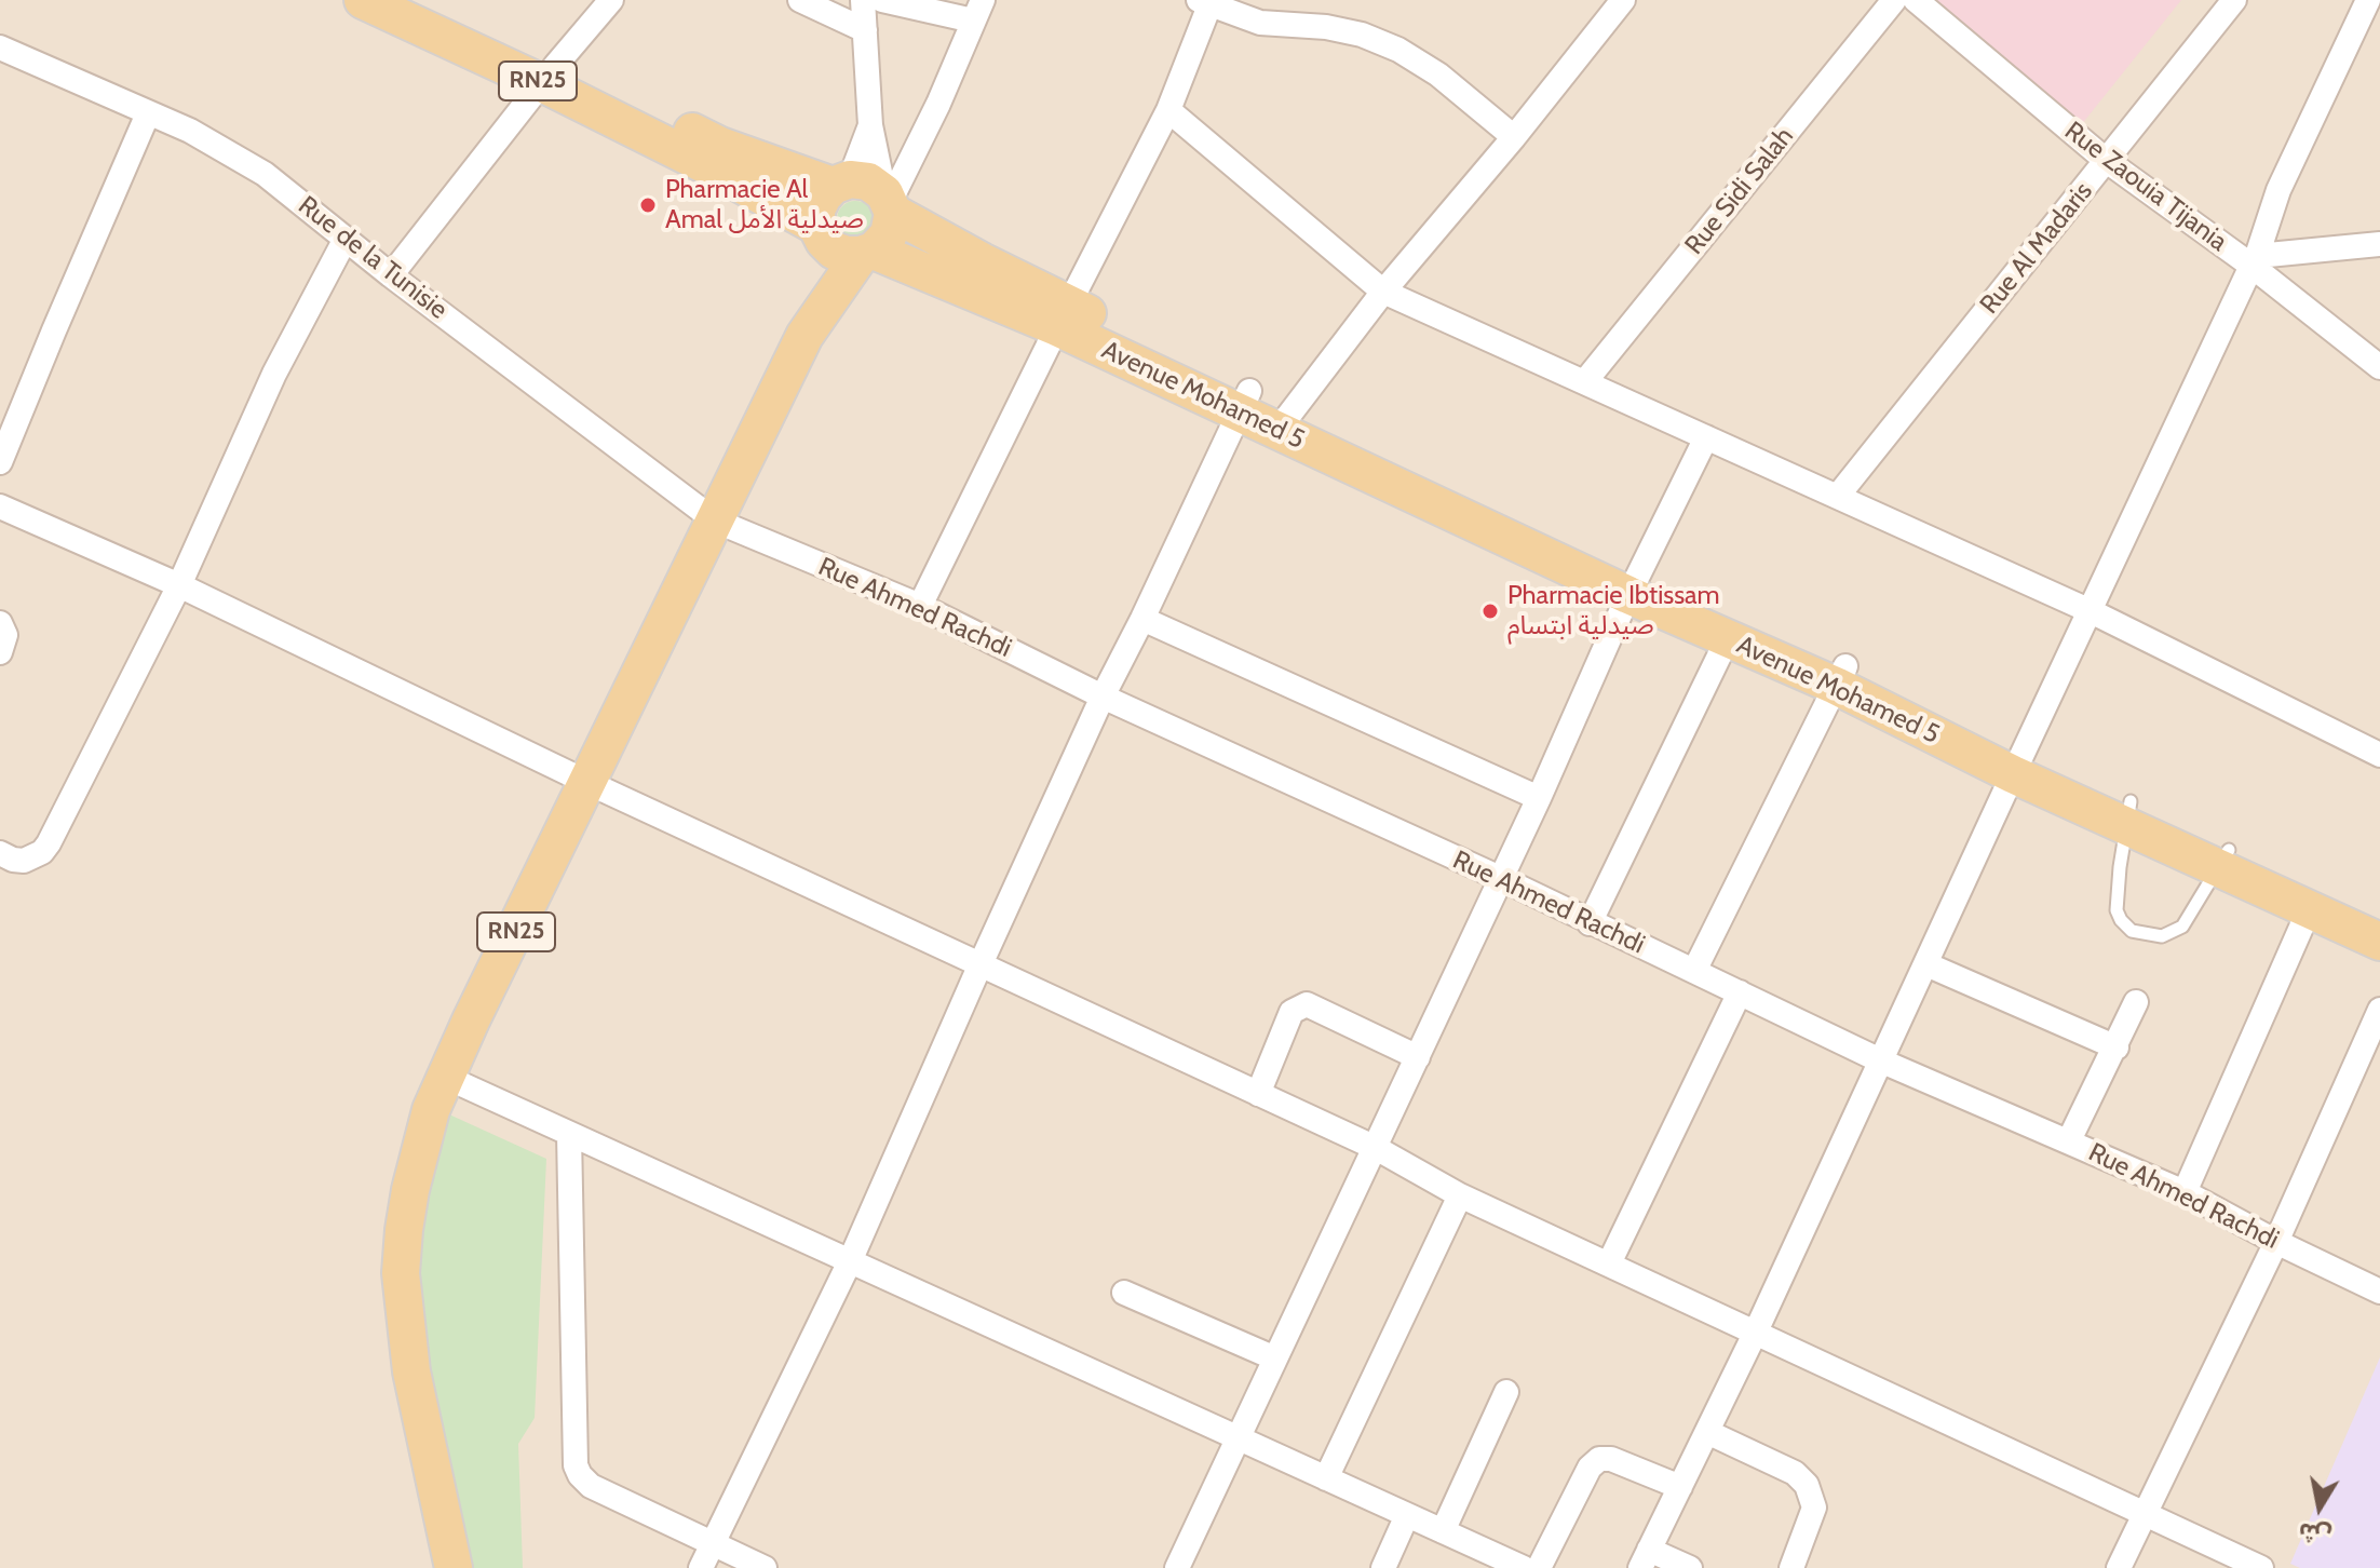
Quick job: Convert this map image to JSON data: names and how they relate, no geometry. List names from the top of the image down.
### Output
{
  "streets": {
    "main road": ["RN25", "Avenue Mohamed 5"],
    "street": [
      "Rue Zaouia Tijania",
      "Rue Sidi Salah",
      "Rue Al Madaris",
      "Rue de la Tunisie",
      "Rue Ahmed Rachdi"
    ]
  },
  "crossings": [
    ["RN25", "Rue de la Tunisie"],
    ["RN25", "Rue Ahmed Rachdi"],
    ["Rue Zaouia Tijania", "Rue Al Madaris"],
    ["Rue de la Tunisie", "Rue Ahmed Rachdi"]
  ],
  "places": ["Pharmacie Al Amal صيدلية الأمل", "Pharmacie Ibtissam صيدلية ابتسام"],
  "north": "bottom"
}
